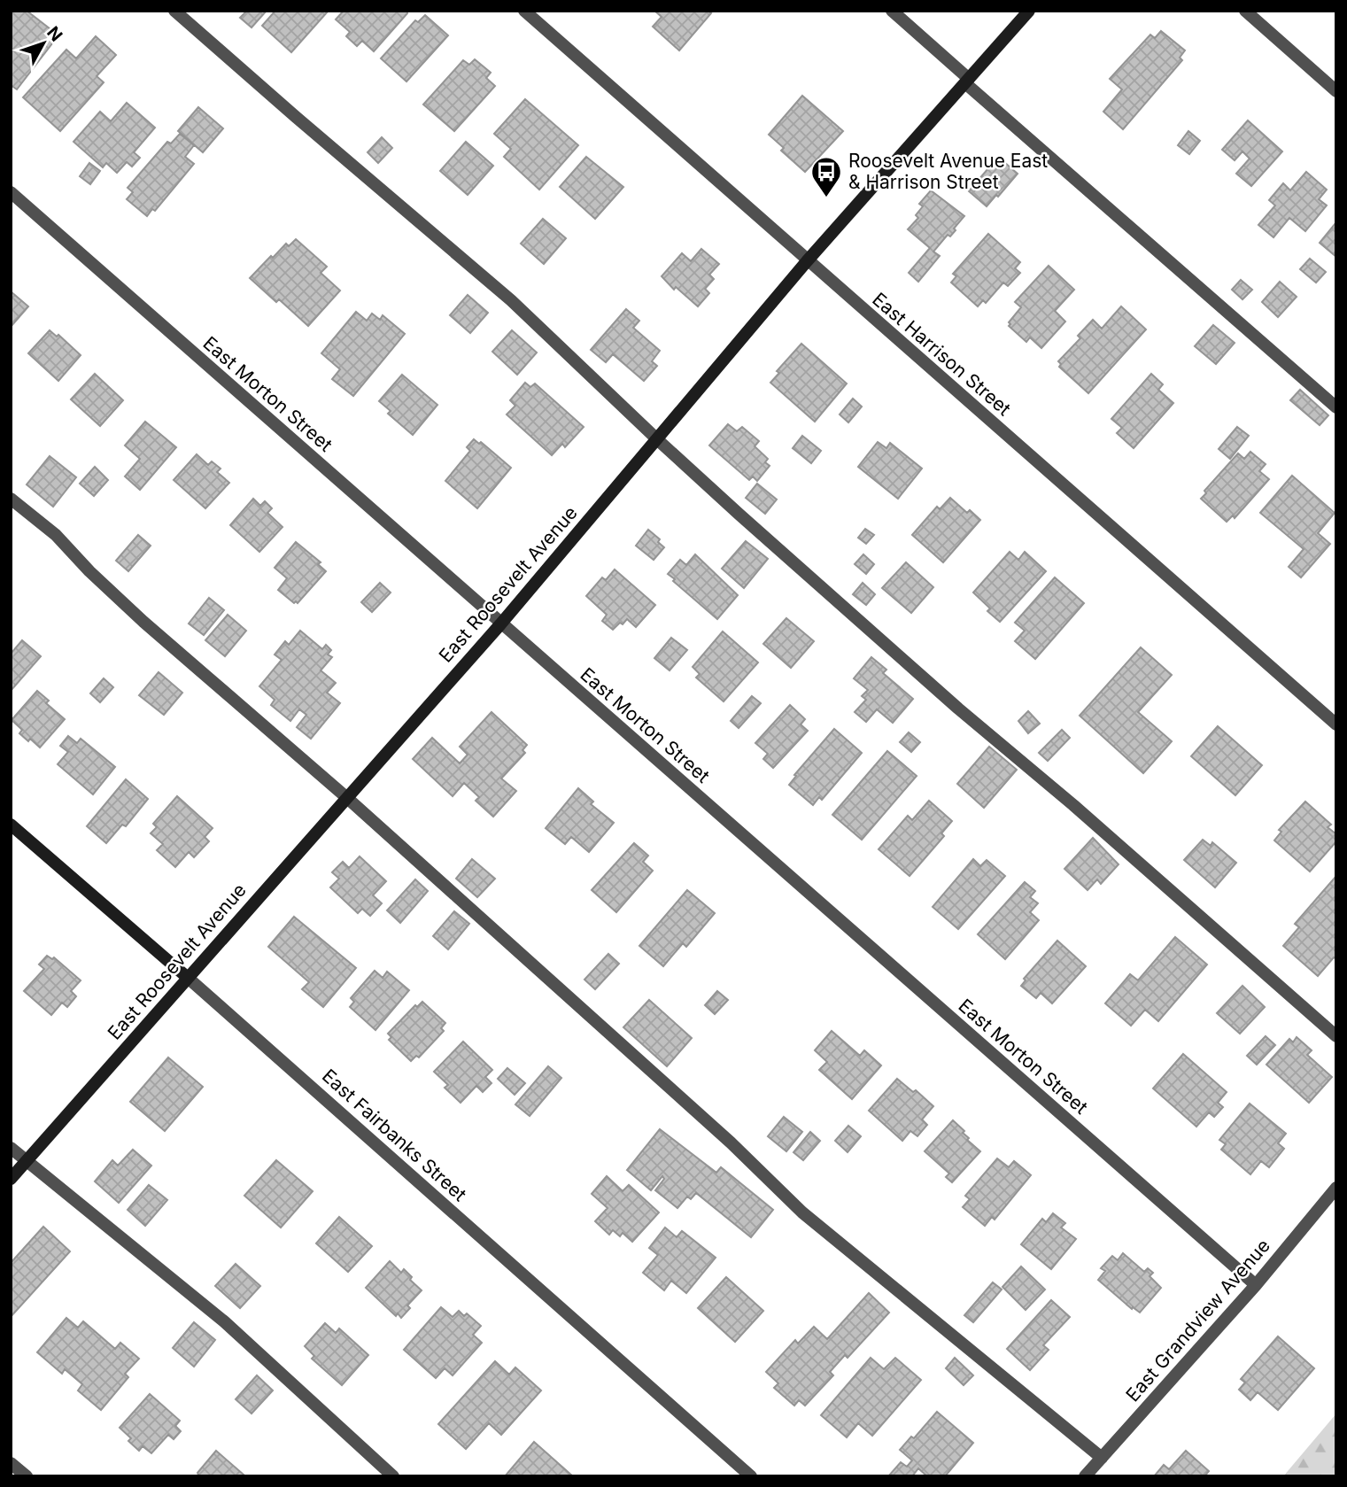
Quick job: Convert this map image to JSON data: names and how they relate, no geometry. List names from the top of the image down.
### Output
{
  "streets": {
    "street": [
      "East Harrison Street",
      "East Morton Street",
      "East Roosevelt Avenue",
      "East Fairbanks Street",
      "East Grandview Avenue"
    ]
  },
  "crossings": [
    ["East Harrison Street", "East Roosevelt Avenue"],
    ["East Morton Street", "East Roosevelt Avenue"],
    ["East Morton Street", "East Grandview Avenue"],
    ["East Roosevelt Avenue", "East Fairbanks Street"]
  ],
  "places": {
    "bus stop": ["Roosevelt Avenue East & Harrison Street"]
  },
  "north": "top right"
}
